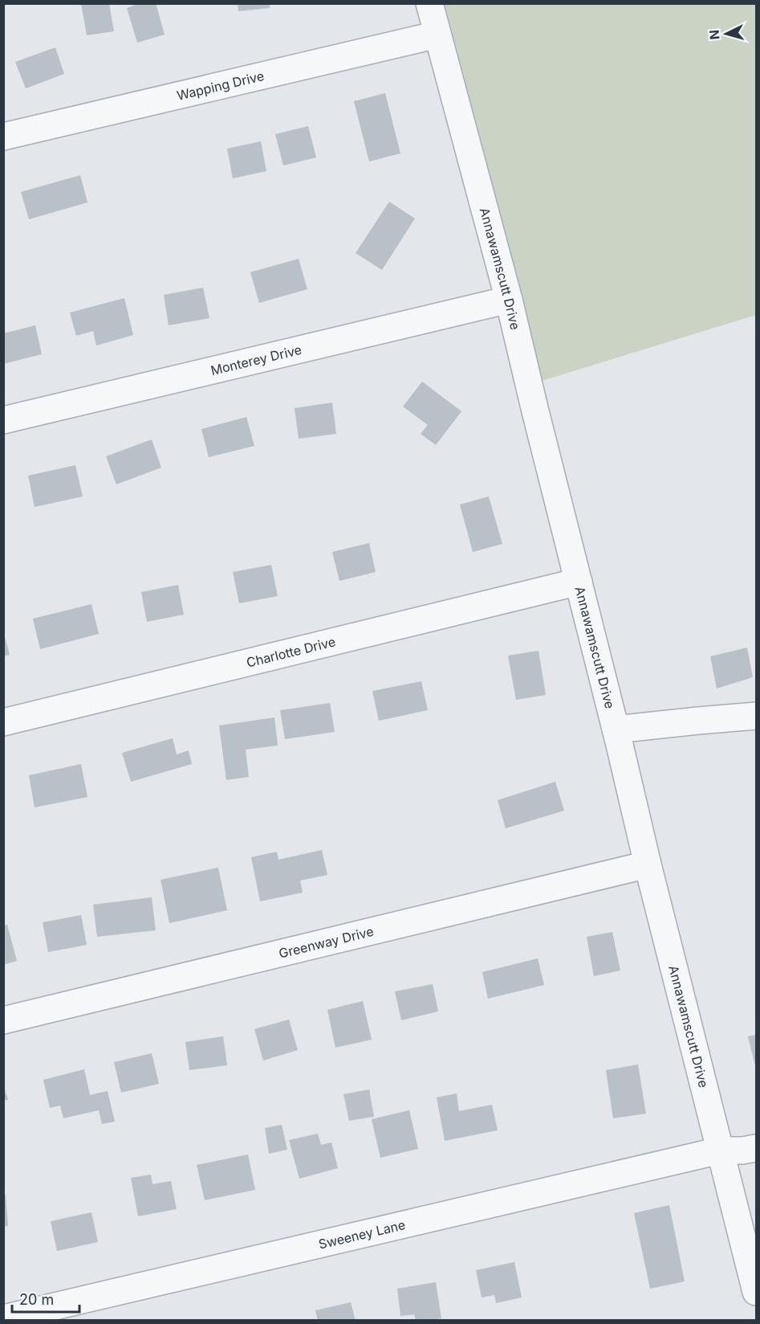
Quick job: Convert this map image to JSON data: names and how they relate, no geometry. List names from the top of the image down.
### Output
{
  "streets": {
    "street": [
      "Wapping Drive",
      "Annawamscutt Drive",
      "Monterey Drive",
      "Charlotte Drive",
      "Greenway Drive",
      "Sweeney Lane"
    ]
  },
  "crossings": [
    ["Wapping Drive", "Annawamscutt Drive"],
    ["Annawamscutt Drive", "Monterey Drive"],
    ["Annawamscutt Drive", "Charlotte Drive"],
    ["Annawamscutt Drive", "Greenway Drive"],
    ["Annawamscutt Drive", "Sweeney Lane"]
  ],
  "scale_bar": "20 m",
  "north": "left"
}
